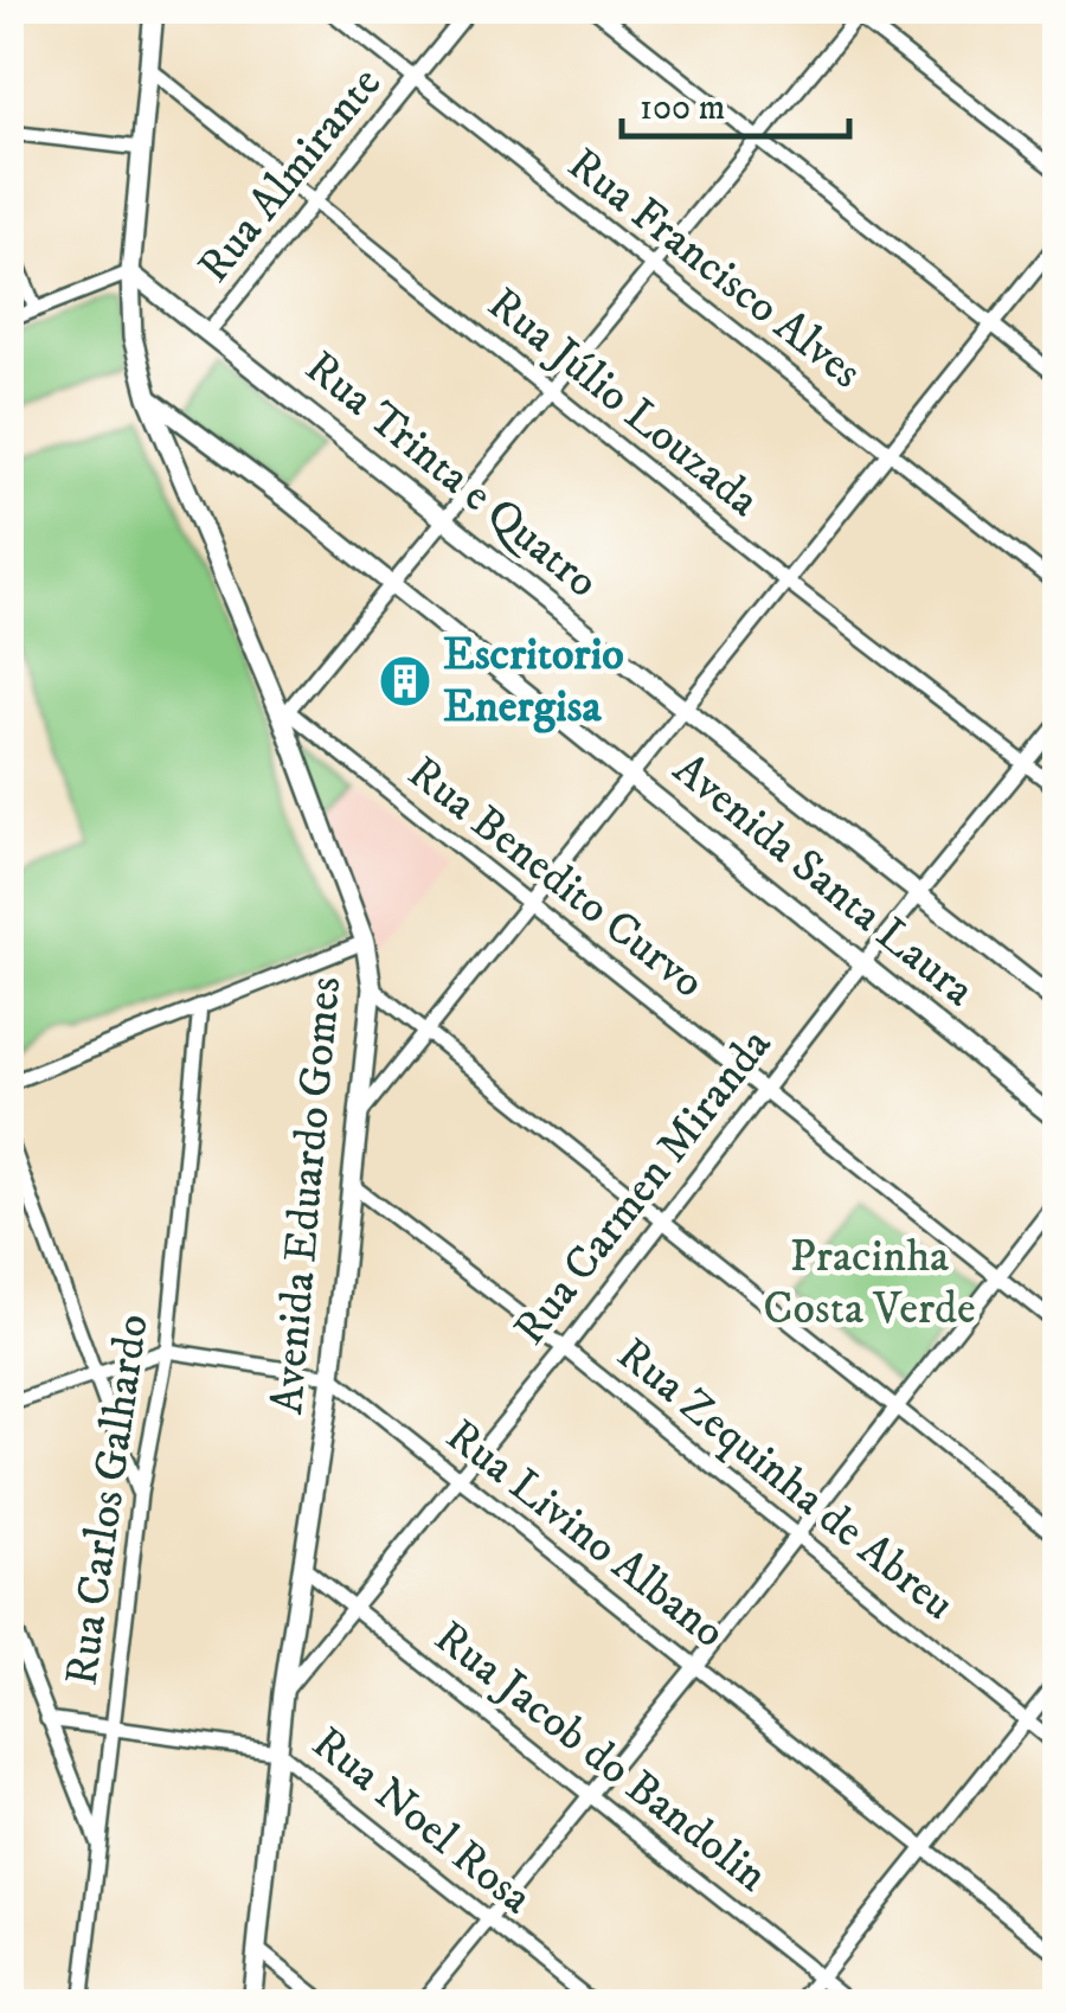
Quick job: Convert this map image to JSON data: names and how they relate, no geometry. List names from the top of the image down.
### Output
{
  "streets": {
    "main road": ["Avenida Eduardo Gomes"],
    "street": [
      "Rua Almirante",
      "Rua Francisco Alves",
      "Rua Júlio Louzada",
      "Rua Trinta e Quatro",
      "Rua Benedito Curvo",
      "Avenida Santa Laura",
      "Rua Carmen Miranda",
      "Rua Zequinha de Abreu",
      "Rua Carlos Galhardo",
      "Rua Livino Albano",
      "Rua Jacob do Bandolin",
      "Rua Noel Rosa"
    ]
  },
  "crossings": [
    ["Rua Almirante", "Rua Francisco Alves"],
    ["Rua Almirante", "Rua Júlio Louzada"],
    ["Rua Almirante", "Rua Trinta e Quatro"],
    ["Rua Júlio Louzada", "Rua Carmen Miranda"],
    ["Rua Júlio Louzada", "Avenida Eduardo Gomes"],
    ["Rua Trinta e Quatro", "Rua Carmen Miranda"],
    ["Rua Trinta e Quatro", "Avenida Eduardo Gomes"],
    ["Rua Benedito Curvo", "Rua Carmen Miranda"],
    ["Rua Benedito Curvo", "Avenida Eduardo Gomes"],
    ["Avenida Santa Laura", "Rua Carmen Miranda"],
    ["Avenida Santa Laura", "Avenida Eduardo Gomes"],
    ["Rua Carmen Miranda", "Avenida Eduardo Gomes"],
    ["Rua Carmen Miranda", "Rua Zequinha de Abreu"],
    ["Rua Carmen Miranda", "Rua Livino Albano"],
    ["Rua Carmen Miranda", "Rua Jacob do Bandolin"],
    ["Avenida Eduardo Gomes", "Rua Zequinha de Abreu"],
    ["Avenida Eduardo Gomes", "Rua Livino Albano"],
    ["Avenida Eduardo Gomes", "Rua Jacob do Bandolin"],
    ["Avenida Eduardo Gomes", "Rua Noel Rosa"],
    ["Rua Carlos Galhardo", "Rua Noel Rosa"]
  ],
  "parks": ["Pracinha Costa Verde"],
  "places": {
    "building": ["Escritorio Energisa"]
  },
  "scale_bar": "100 m"
}
